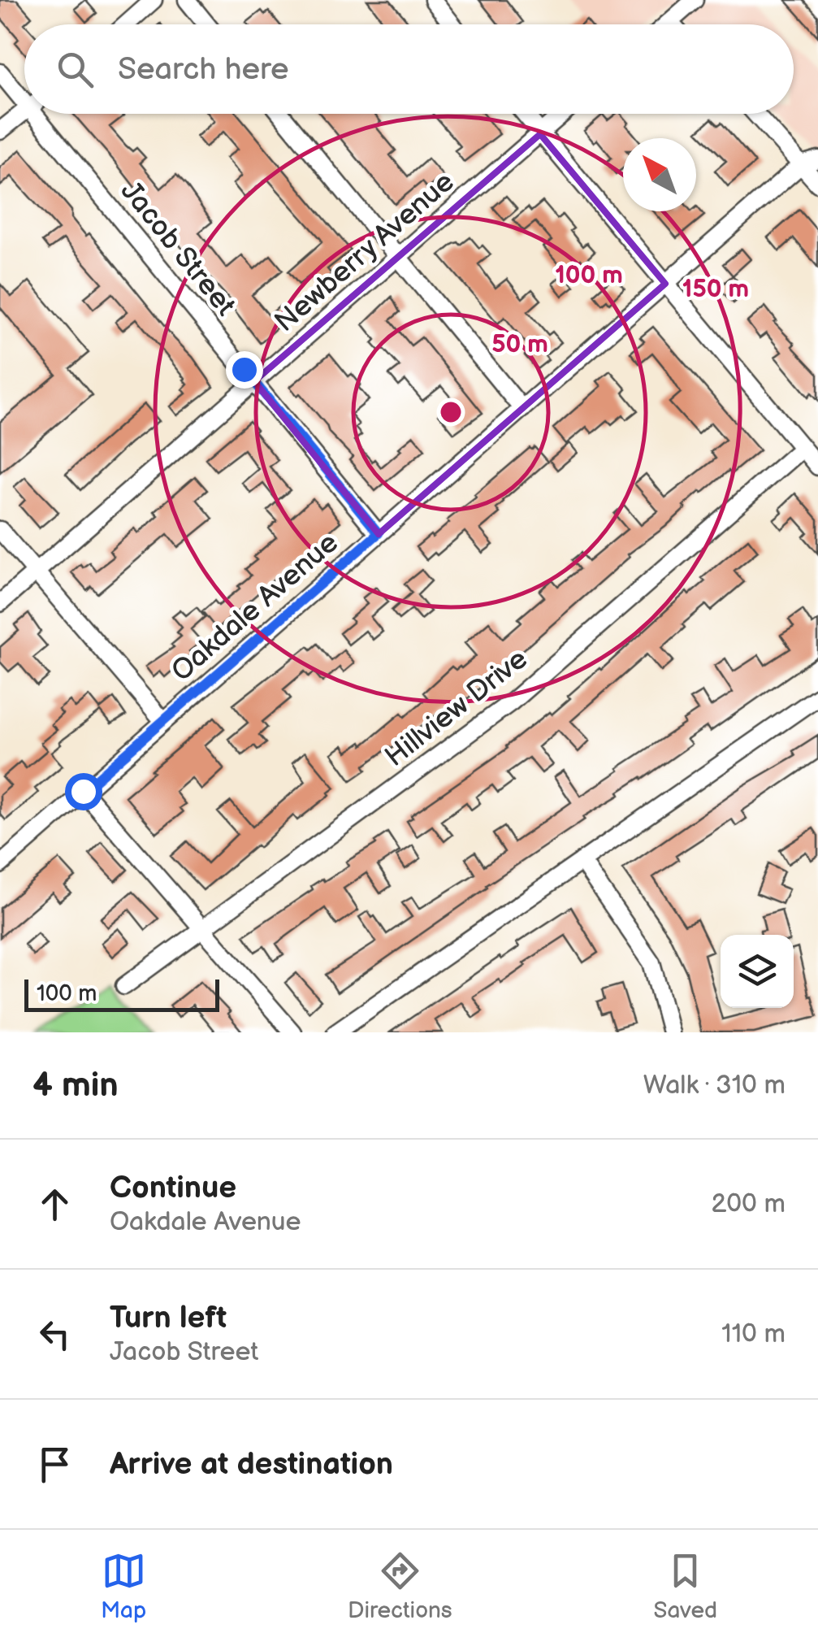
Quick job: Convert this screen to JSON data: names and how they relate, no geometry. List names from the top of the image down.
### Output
{
  "streets": {
    "street": [
      "Jacob Street",
      "Newberry Avenue",
      "Oakdale Avenue",
      "Hillview Drive"
    ]
  },
  "crossings": [
    ["Jacob Street", "Newberry Avenue"],
    ["Jacob Street", "Oakdale Avenue"]
  ],
  "scale_bar": "100 m",
  "north": "top left",
  "page": {
    "search": "Search here",
    "scale": "100 m",
    "heading": ["4 min", "Walk · 310 m"],
    "list": [
      ["Continue", "Oakdale Avenue", "200 m"],
      ["Turn left", "Jacob Street", "110 m"],
      "Arrive at destination"
    ],
    "nav": ["Map", "Directions", "Saved"]
  },
  "rings": ["100 m", "150 m", "50 m"]
}
